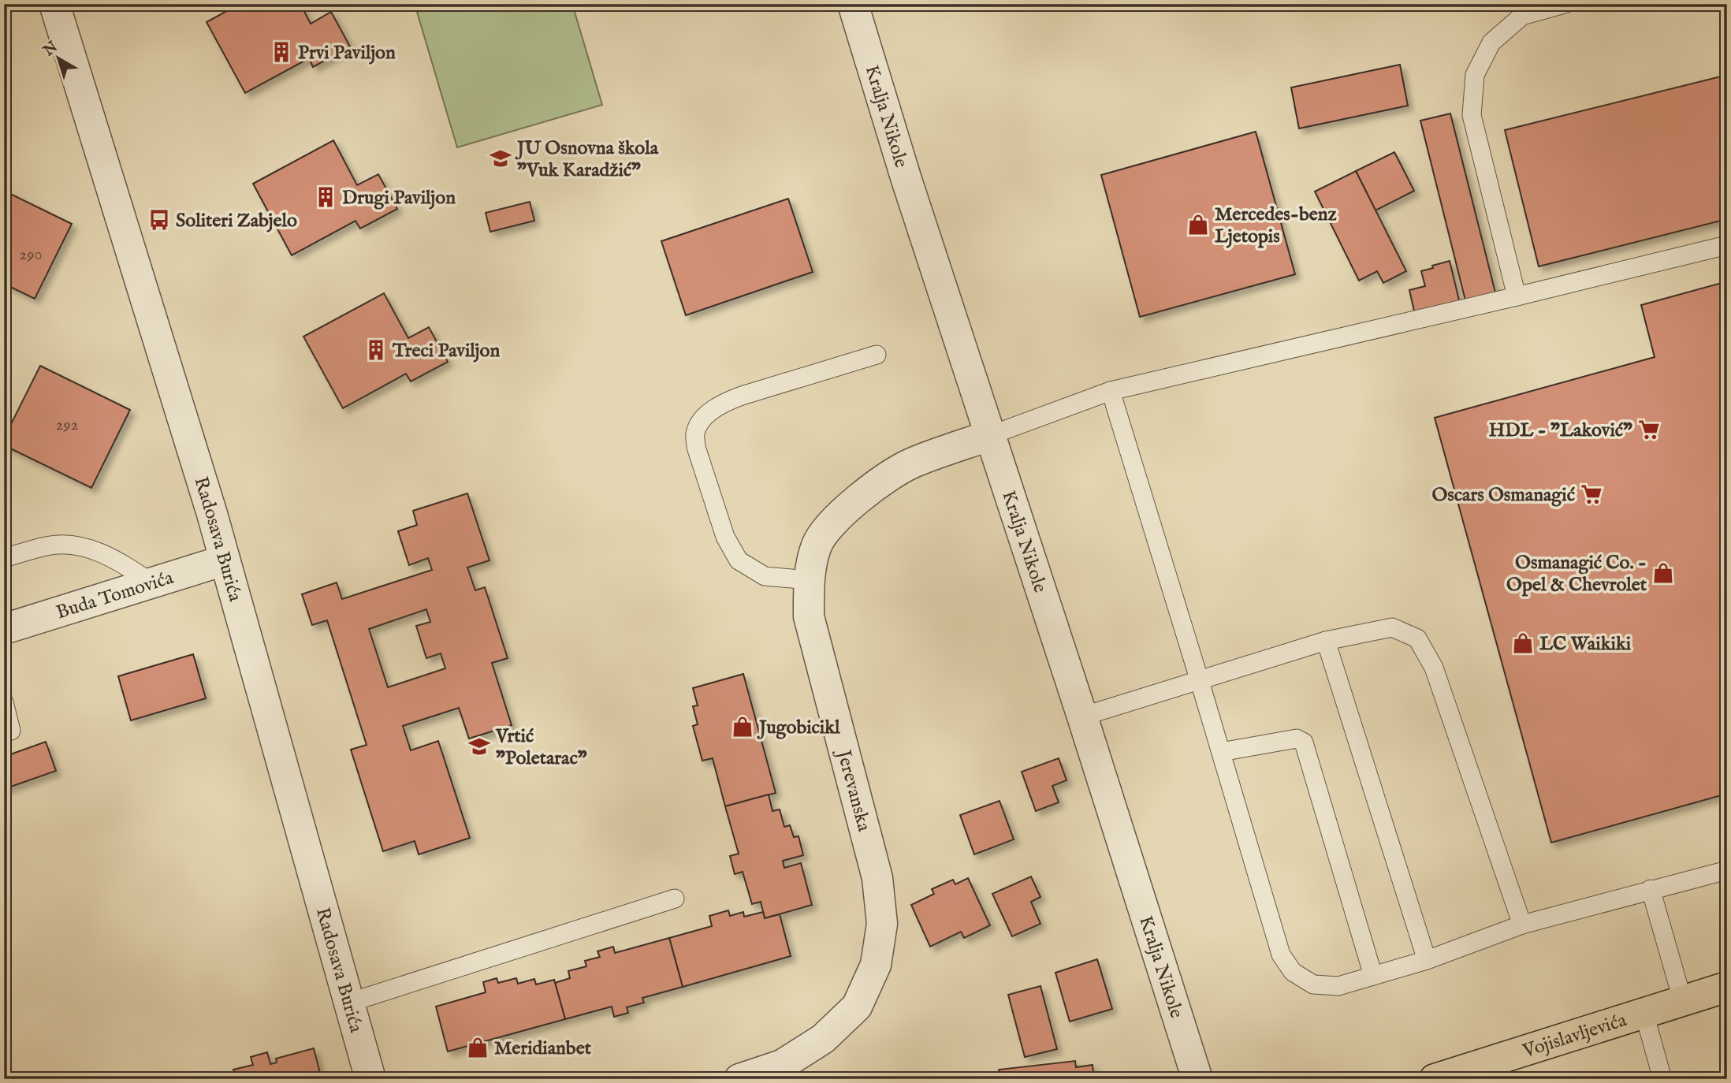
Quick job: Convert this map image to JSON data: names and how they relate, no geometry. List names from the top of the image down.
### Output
{
  "streets": {
    "main road": ["Vojislavljevića"],
    "street": [
      "Kralja Nikole",
      "Radosava Burića",
      "Buda Tomovića",
      "Jerevanska"
    ]
  },
  "crossings": [
    ["Kralja Nikole", "Jerevanska"],
    ["Radosava Burića", "Buda Tomovića"]
  ],
  "places": {
    "building": ["Prvi Paviljon", "Drugi Paviljon", "Treci Paviljon"],
    "school or university": ["JU Osnovna škola \"Vuk Karadžić\"", "Vrtić \"Poletarac\""],
    "bus stop": ["Soliteri Zabjelo"],
    "shop": [
      "Mercedes-benz Ljetopis",
      "Osmanagić Co. - Opel & Chevrolet",
      "LC Waikiki",
      "Jugobicikl",
      "Meridianbet"
    ],
    "supermarket": ["HDL - \"Laković\"", "Oscars Osmanagić"]
  },
  "house_numbers": ["290", "292"],
  "north": "top left"
}
